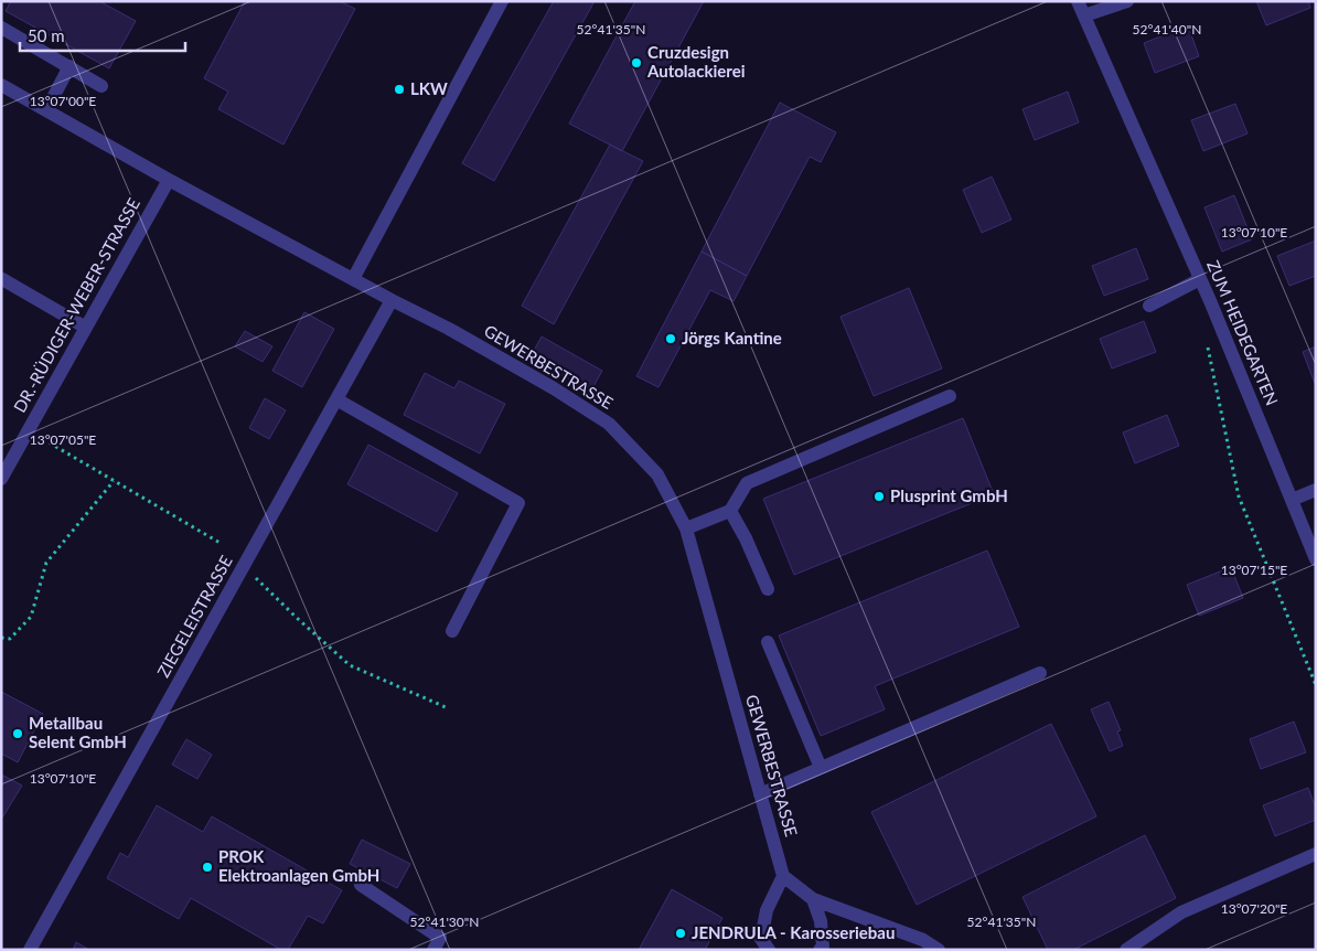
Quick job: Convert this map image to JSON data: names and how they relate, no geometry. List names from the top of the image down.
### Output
{
  "streets": {
    "street": [
      "DR.-RÜDIGER-WEBER-STRASSE",
      "ZUM HEIDEGARTEN",
      "GEWERBESTRASSE",
      "ZIEGELEISTRASSE"
    ]
  },
  "crossings": [
    ["DR.-RÜDIGER-WEBER-STRASSE", "GEWERBESTRASSE"],
    ["GEWERBESTRASSE", "ZIEGELEISTRASSE"]
  ],
  "places": [
    "Cruzdesign Autolackierei",
    "LKW",
    "Jörgs Kantine",
    "Plusprint GmbH",
    "Metallbau Selent GmbH",
    "PROK Elektroanlagen GmbH",
    "JENDRULA - Karosseriebau"
  ],
  "scale_bar": "50 m",
  "coordinates": [
    "52°41'35\"N",
    "52°41'40\"N",
    "13°07'00\"E",
    "13°07'10\"E",
    "13°07'05\"E",
    "13°07'15\"E",
    "13°07'20\"E",
    "52°41'30\"N"
  ]
}
